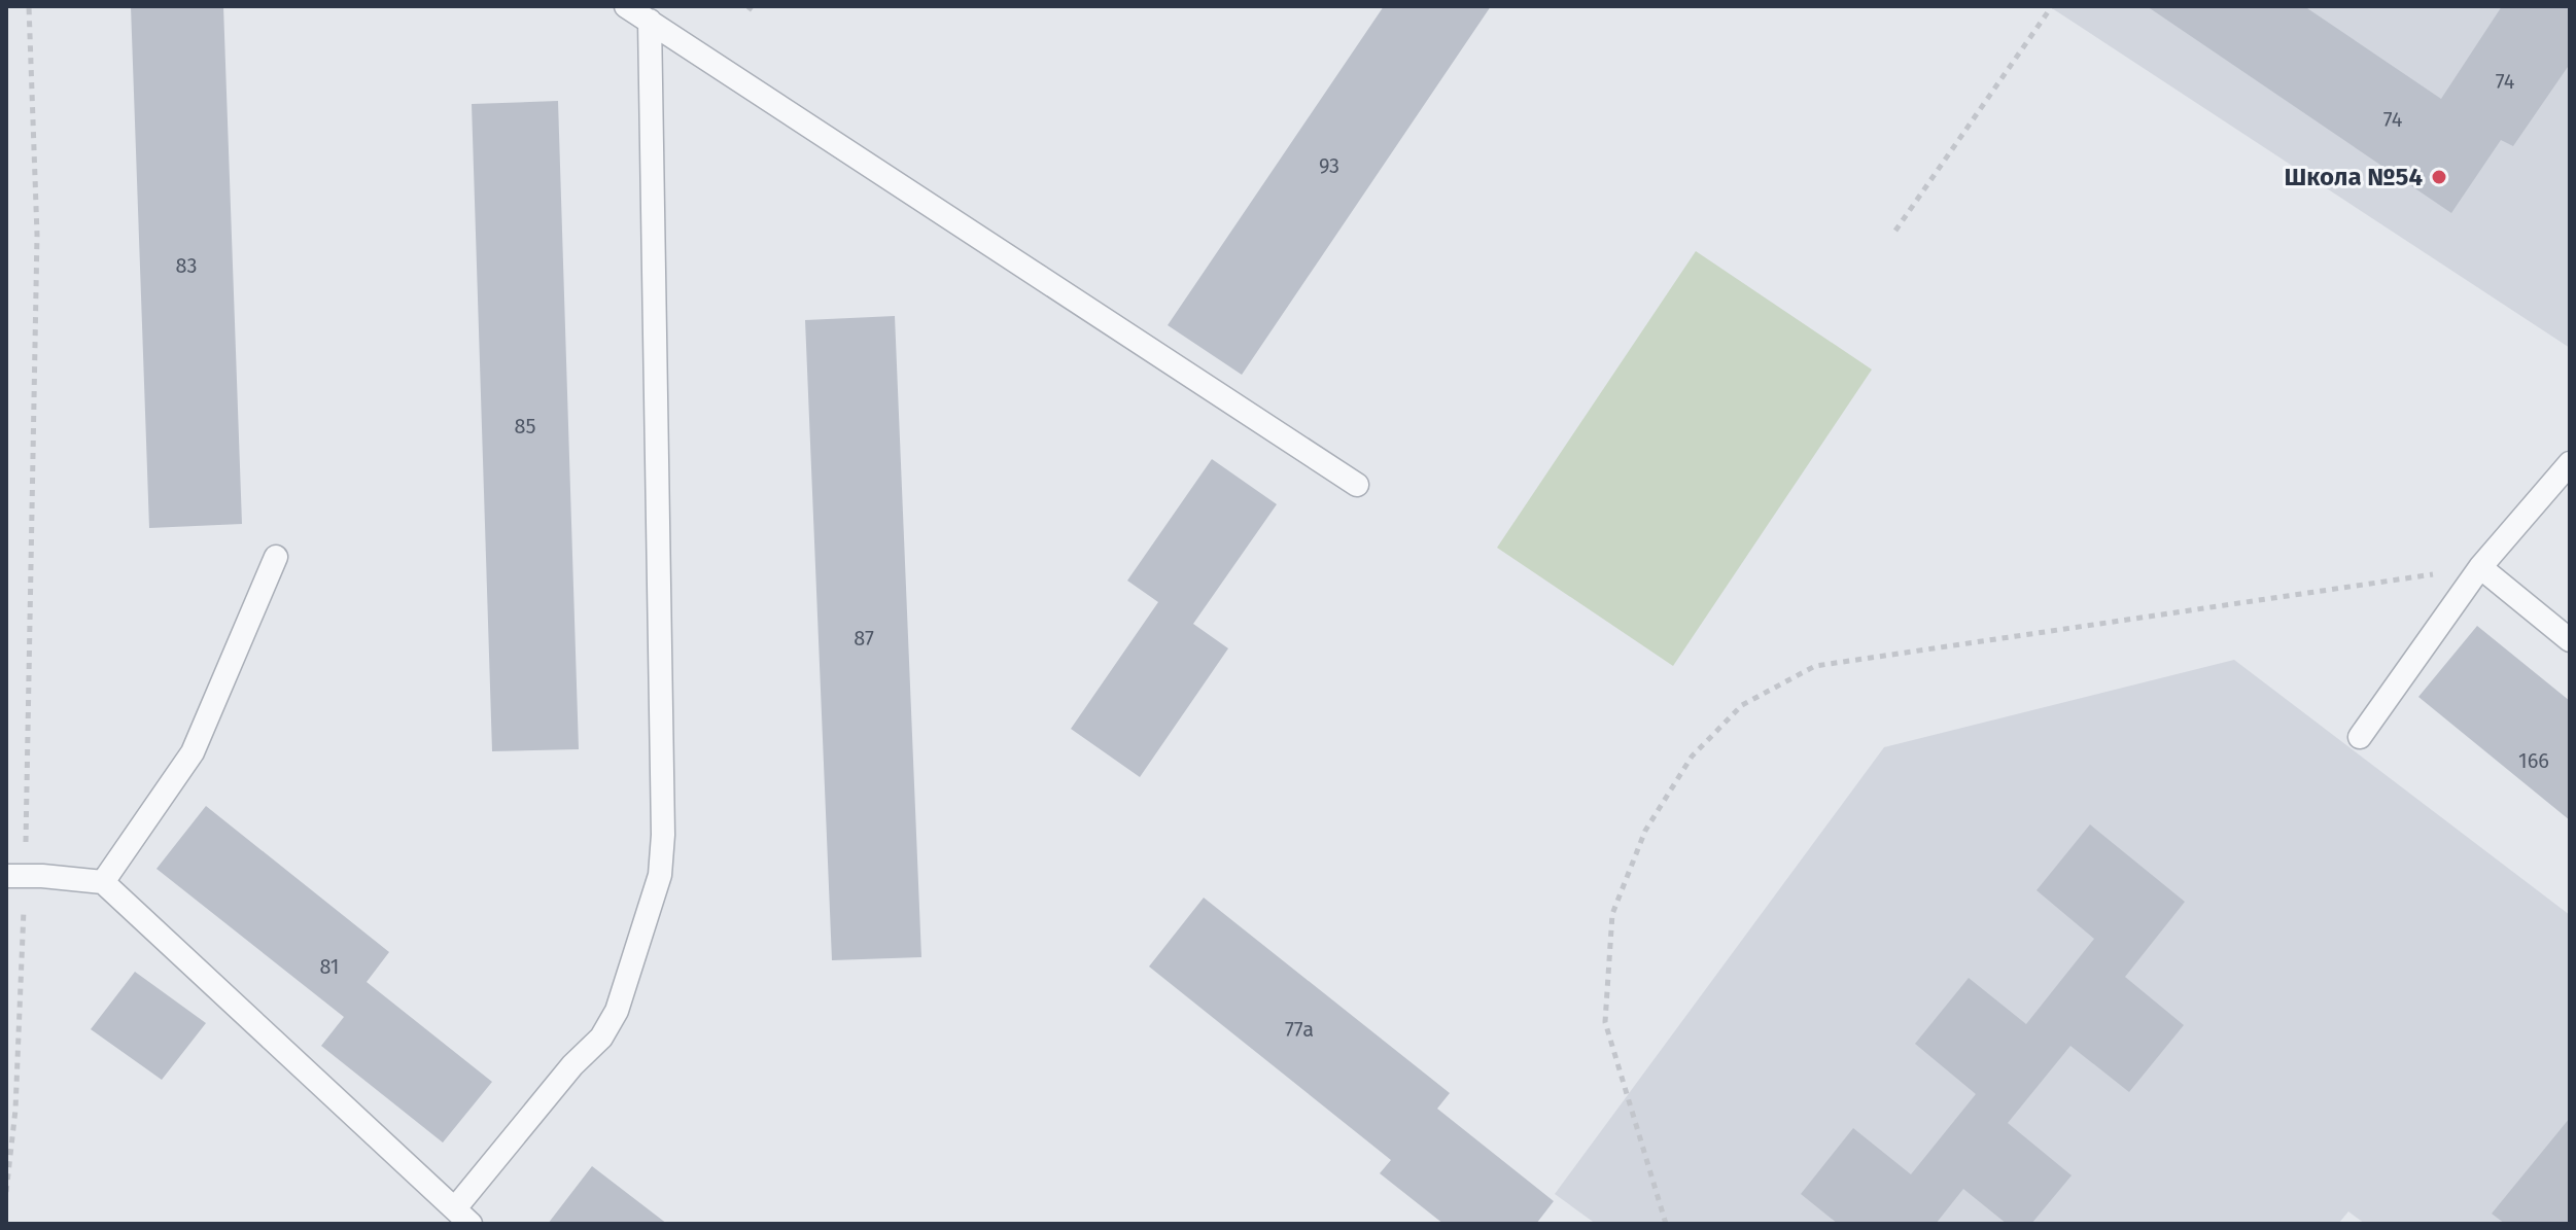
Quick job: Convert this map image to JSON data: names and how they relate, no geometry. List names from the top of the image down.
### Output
{
  "places": ["Школа №54"],
  "house_numbers": [
    "74",
    "74",
    "93",
    "83",
    "85",
    "87",
    "166",
    "81",
    "77а"
  ]
}
